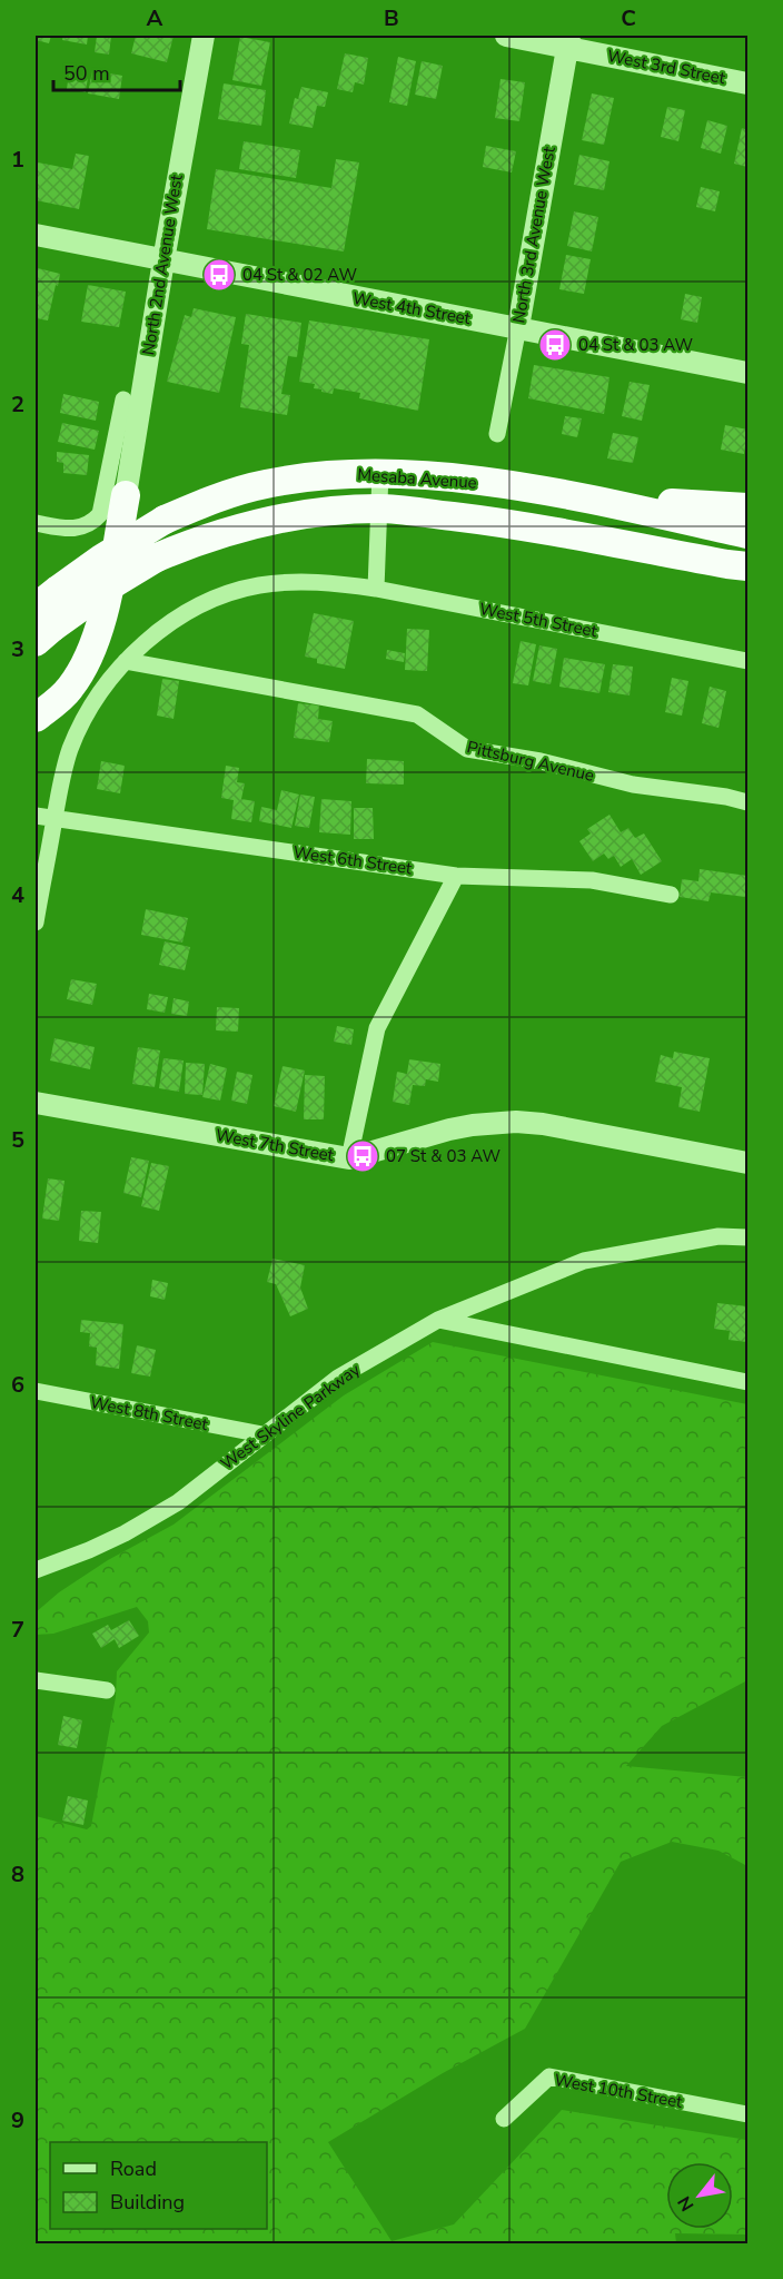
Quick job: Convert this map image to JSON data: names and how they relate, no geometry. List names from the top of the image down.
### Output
{
  "streets": {
    "highway": ["Mesaba Avenue"],
    "street": [
      "West 3rd Street",
      "North 3rd Avenue West",
      "North 2nd Avenue West",
      "West 4th Street",
      "West 5th Street",
      "Pittsburg Avenue",
      "West 6th Street",
      "West 7th Street",
      "West 8th Street",
      "West Skyline Parkway",
      "West 10th Street"
    ]
  },
  "crossings": [
    ["West 3rd Street", "North 3rd Avenue West"],
    ["North 3rd Avenue West", "West 4th Street"],
    ["North 2nd Avenue West", "West 4th Street"],
    ["West 5th Street", "Pittsburg Avenue"],
    ["West 8th Street", "West Skyline Parkway"]
  ],
  "places": {
    "bus stop": ["04 St & 02 AW", "04 St & 03 AW", "07 St & 03 AW"]
  },
  "legend": ["Road", "Building"],
  "scale_bar": "50 m",
  "north": "bottom left",
  "grid": {
    "columns": ["A", "B", "C"],
    "rows": [
      "1",
      "2",
      "3",
      "4",
      "5",
      "6",
      "7",
      "8",
      "9"
    ]
  }
}
